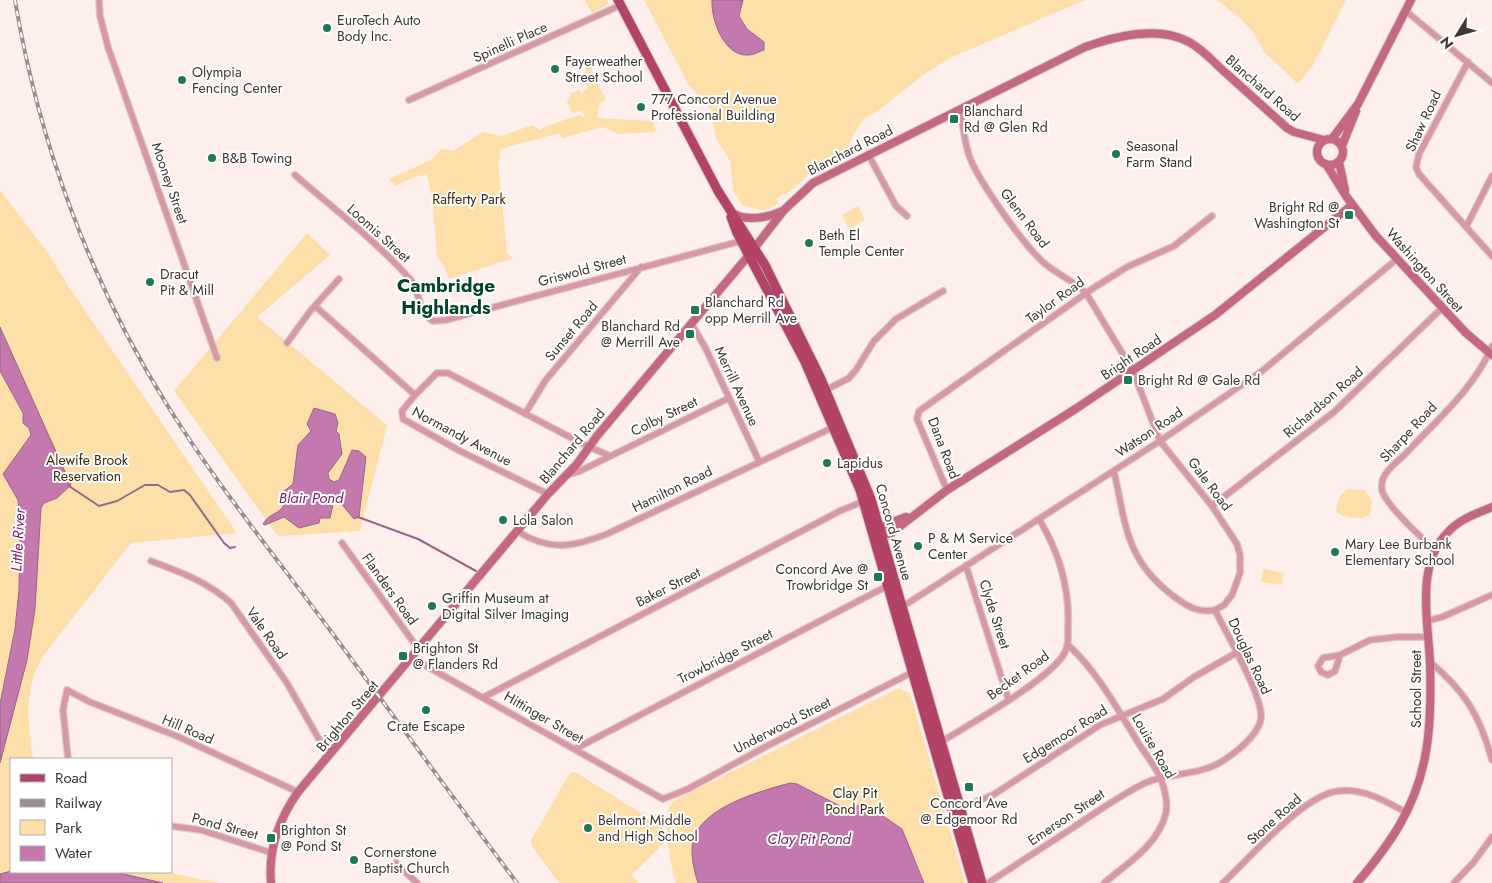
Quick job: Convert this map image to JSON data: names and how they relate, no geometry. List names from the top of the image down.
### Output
{
  "streets": {
    "main road": ["Concord Avenue"],
    "street": [
      "Spinelli Place",
      "Blanchard Road",
      "Shaw Road",
      "Mooney Street",
      "Glenn Road",
      "Loomis Street",
      "Griswold Street",
      "Washington Street",
      "Taylor Road",
      "Sunset Road",
      "Bright Road",
      "Merrill Avenue",
      "Richardson Road",
      "Colby Street",
      "Watson Road",
      "Sharpe Road",
      "Normandy Avenue",
      "Dana Road",
      "Gale Road",
      "Hamilton Road",
      "Baker Street",
      "Flanders Road",
      "Clyde Street",
      "Vale Road",
      "Trowbridge Street",
      "Douglas Road",
      "Becket Road",
      "School Street",
      "Brighton Street",
      "Hittinger Street",
      "Underwood Street",
      "Hill Road",
      "Edgemoor Road",
      "Louise Road",
      "Emerson Street",
      "Stone Road",
      "Pond Street"
    ]
  },
  "crossings": [
    ["Spinelli Place", "Concord Avenue"],
    ["Blanchard Road", "Glenn Road"],
    ["Blanchard Road", "Washington Street"],
    ["Blanchard Road", "Merrill Avenue"],
    ["Blanchard Road", "Colby Street"],
    ["Blanchard Road", "Normandy Avenue"],
    ["Blanchard Road", "Hamilton Road"],
    ["Blanchard Road", "Concord Avenue"],
    ["Blanchard Road", "Brighton Street"],
    ["Glenn Road", "Taylor Road"],
    ["Glenn Road", "Bright Road"],
    ["Glenn Road", "Gale Road"],
    ["Loomis Street", "Griswold Street"],
    ["Griswold Street", "Sunset Road"],
    ["Griswold Street", "Concord Avenue"],
    ["Washington Street", "Bright Road"],
    ["Washington Street", "Richardson Road"],
    ["Washington Street", "Watson Road"],
    ["Washington Street", "Sharpe Road"],
    ["Taylor Road", "Dana Road"],
    ["Bright Road", "Dana Road"],
    ["Bright Road", "Gale Road"],
    ["Bright Road", "Concord Avenue"],
    ["Merrill Avenue", "Colby Street"],
    ["Merrill Avenue", "Hamilton Road"],
    ["Richardson Road", "Gale Road"],
    ["Watson Road", "Gale Road"],
    ["Watson Road", "Concord Avenue"],
    ["Watson Road", "Clyde Street"],
    ["Watson Road", "Douglas Road"],
    ["Sharpe Road", "School Street"],
    ["Gale Road", "Douglas Road"],
    ["Hamilton Road", "Concord Avenue"],
    ["Concord Avenue", "Baker Street"],
    ["Concord Avenue", "Trowbridge Street"],
    ["Concord Avenue", "Becket Road"],
    ["Concord Avenue", "Underwood Street"],
    ["Concord Avenue", "Edgemoor Road"],
    ["Baker Street", "Hittinger Street"],
    ["Flanders Road", "Brighton Street"],
    ["Clyde Street", "Becket Road"],
    ["Vale Road", "Brighton Street"],
    ["Trowbridge Street", "Hittinger Street"],
    ["Douglas Road", "Edgemoor Road"],
    ["Douglas Road", "Louise Road"],
    ["Douglas Road", "Emerson Street"],
    ["Becket Road", "Louise Road"],
    ["School Street", "Stone Road"],
    ["Brighton Street", "Hittinger Street"],
    ["Brighton Street", "Hill Road"],
    ["Brighton Street", "Pond Street"],
    ["Hittinger Street", "Underwood Street"],
    ["Edgemoor Road", "Louise Road"],
    ["Louise Road", "Emerson Street"]
  ],
  "districts": ["Cambridge Highlands"],
  "water": ["Blair Pond", "Little River", "Clay Pit Pond"],
  "parks": ["Rafferty Park", "Alewife Brook Reservation", "Clay Pit Pond Park"],
  "places": {
    "other": [
      "EuroTech Auto Body Inc.",
      "Fayerweather Street School",
      "Olympia Fencing Center",
      "777 Concord Avenue Professional Building",
      "Seasonal Farm Stand",
      "B&B Towing",
      "Beth El Temple Center",
      "Dracut Pit & Mill",
      "Lapidus",
      "Lola Salon",
      "P & M Service Center",
      "Mary Lee Burbank Elementary School",
      "Griffin Museum at Digital Silver Imaging",
      "Crate Escape",
      "Belmont Middle and High School",
      "Cornerstone Baptist Church"
    ],
    "transit": [
      "Blanchard Rd @ Glen Rd",
      "Bright Rd @ Washington St",
      "Blanchard Rd opp Merrill Ave",
      "Blanchard Rd @ Merrill Ave",
      "Bright Rd @ Gale Rd",
      "Concord Ave @ Trowbridge St",
      "Brighton St @ Flanders Rd",
      "Concord Ave @ Edgemoor Rd",
      "Brighton St @ Pond St"
    ]
  },
  "legend": [
    "Road",
    "Railway",
    "Park",
    "Water"
  ],
  "north": "bottom left"
}
